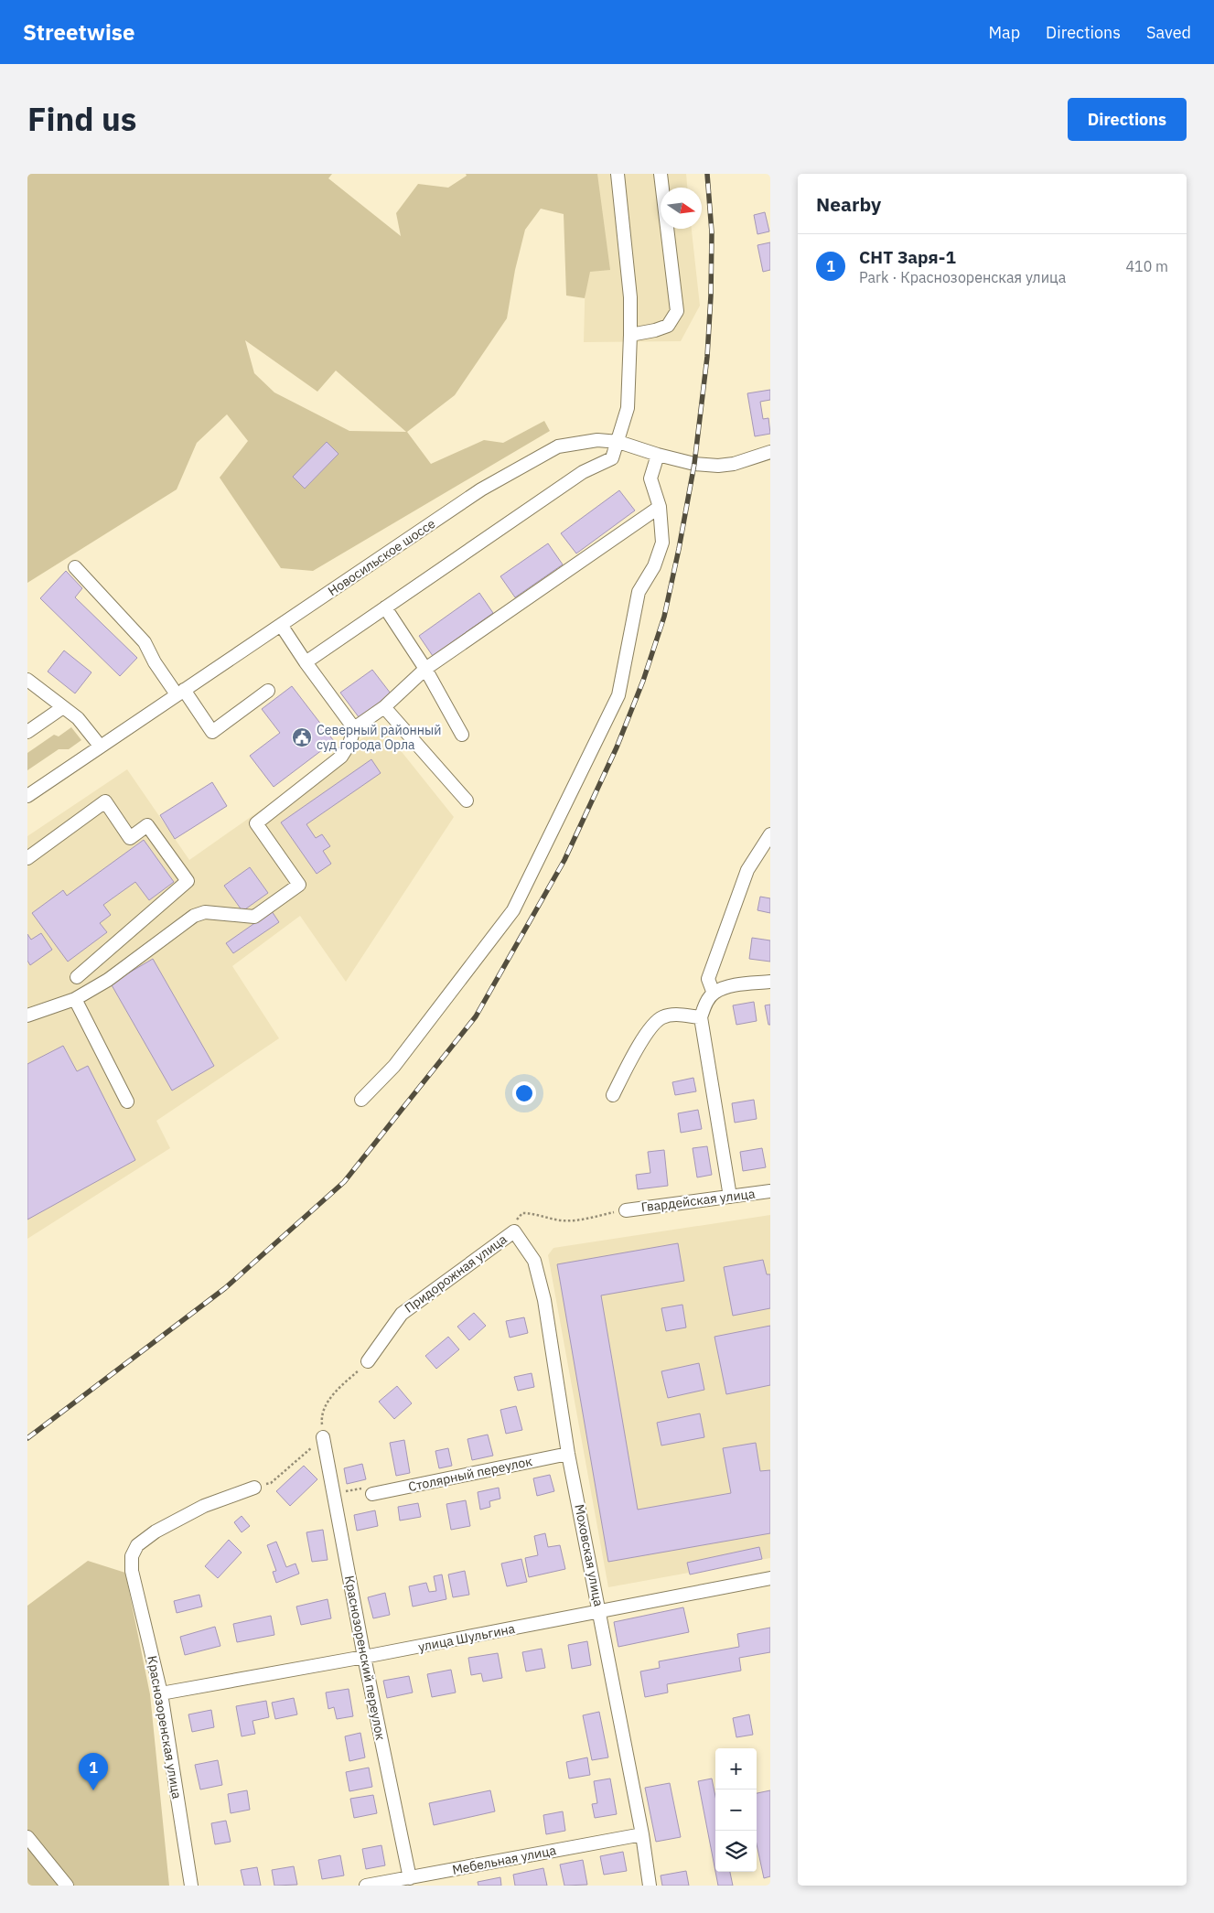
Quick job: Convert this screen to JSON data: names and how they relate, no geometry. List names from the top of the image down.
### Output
{
  "streets": {
    "street": [
      "Новосильское шоссе",
      "Гвардейская улица",
      "Придорожная улица",
      "Столярный переулок",
      "Моховская улица",
      "улица Шульгина",
      "Краснозоренский переулок",
      "Краснозоренская улица",
      "Мебельная улица"
    ]
  },
  "crossings": [
    ["Придорожная улица", "Моховская улица"],
    ["Столярный переулок", "Моховская улица"],
    ["Моховская улица", "улица Шульгина"],
    ["Моховская улица", "Мебельная улица"],
    ["улица Шульгина", "Краснозоренский переулок"],
    ["улица Шульгина", "Краснозоренская улица"],
    ["Краснозоренский переулок", "Мебельная улица"]
  ],
  "places": {
    "public building": ["Северный районный суд города Орла"]
  },
  "north": "right",
  "page": {
    "header": "Streetwise",
    "nav": ["Map", "Directions", "Saved"],
    "title": "Find us",
    "buttons": "Directions",
    "heading": "Nearby",
    "list": [
      {
        "mark": "1",
        "name": "СНТ Заря-1",
        "note": "Park · Краснозоренская улица",
        "value": "410 m"
      }
    ],
    "map_buttons": ["+", "−"],
    "pins": "1"
  }
}
